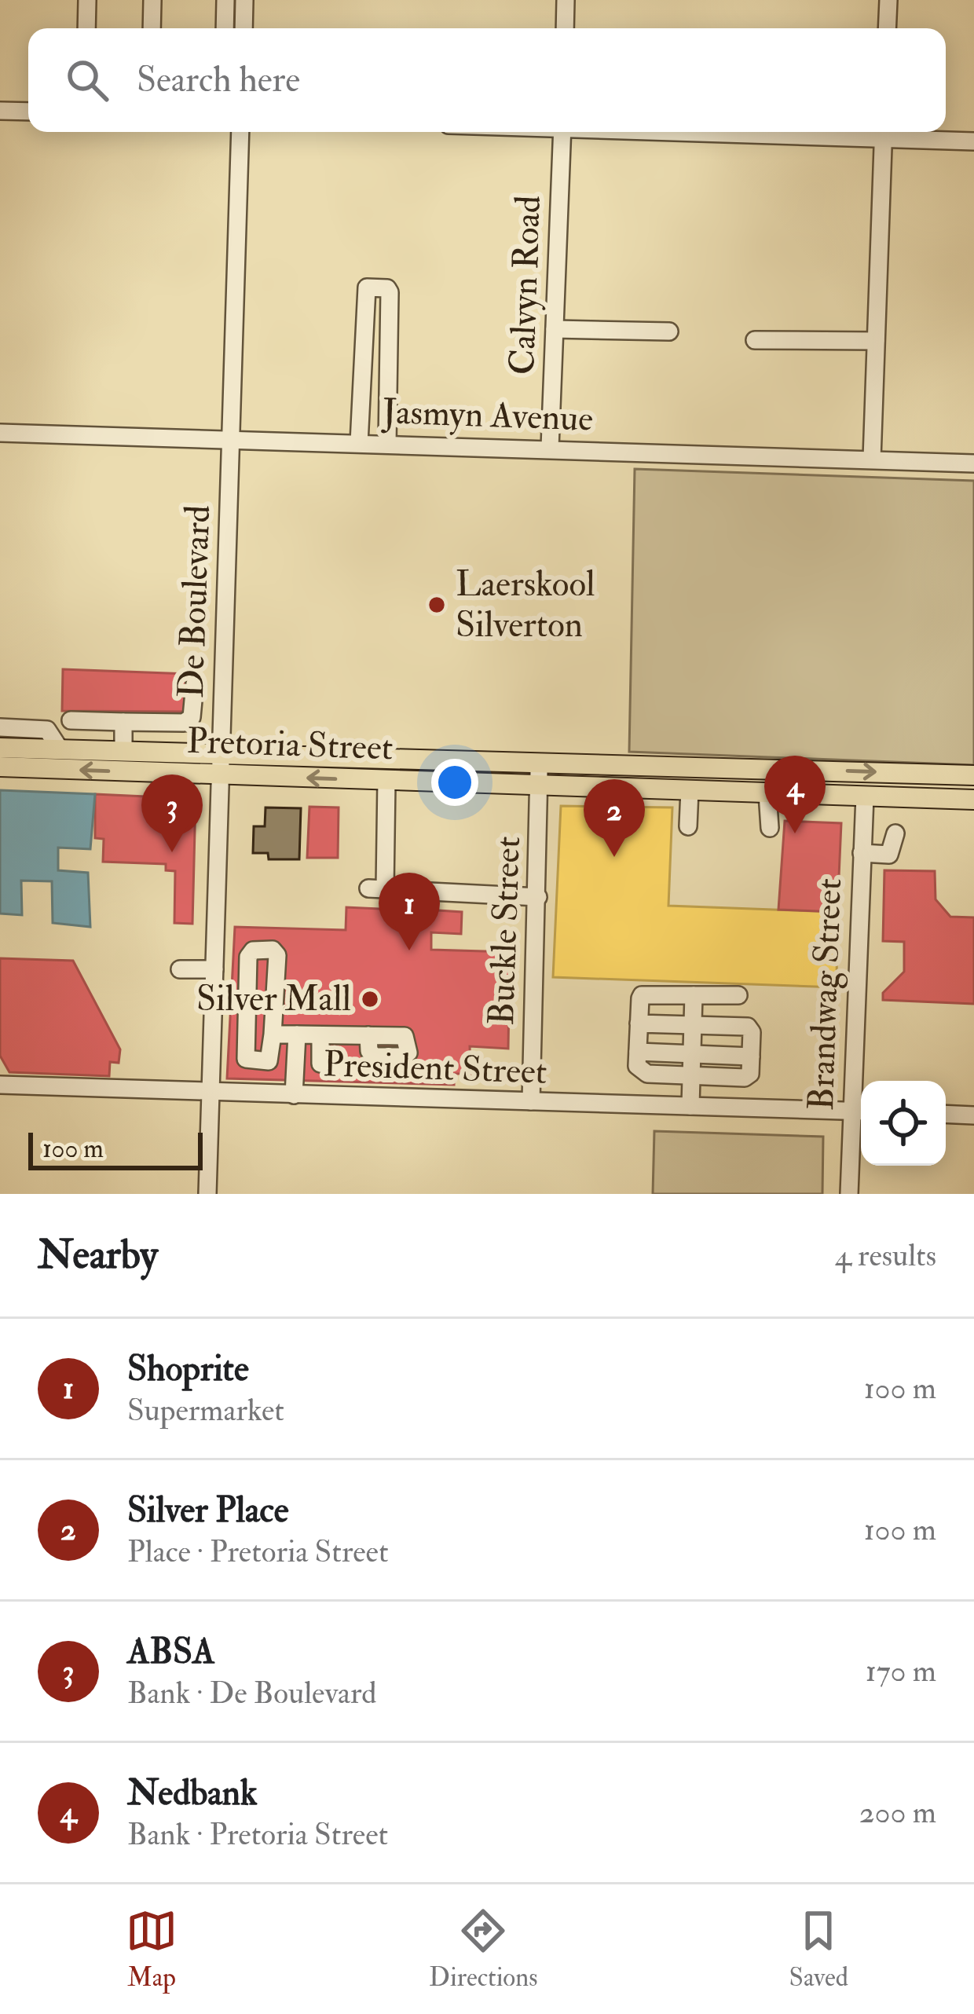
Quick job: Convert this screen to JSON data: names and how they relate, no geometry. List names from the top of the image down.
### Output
{
  "streets": {
    "main road": ["Pretoria Street"],
    "street": [
      "Calvyn Road",
      "Jasmyn Avenue",
      "De Boulevard",
      "Buckle Street",
      "Brandwag Street",
      "President Street"
    ]
  },
  "crossings": [
    ["Calvyn Road", "Jasmyn Avenue"],
    ["Jasmyn Avenue", "De Boulevard"],
    ["De Boulevard", "Pretoria Street"],
    ["De Boulevard", "President Street"],
    ["Pretoria Street", "Buckle Street"],
    ["Pretoria Street", "Brandwag Street"],
    ["Buckle Street", "President Street"],
    ["Brandwag Street", "President Street"]
  ],
  "places": ["Laerskool Silverton", "Silver Mall"],
  "scale_bar": "100 m",
  "page": {
    "search": "Search here",
    "pins": [
      "4",
      "3",
      "2",
      "1"
    ],
    "scale": "100 m",
    "heading": ["Nearby", "4 results"],
    "list": [
      {
        "mark": "1",
        "name": "Shoprite",
        "note": "Supermarket",
        "value": "100 m"
      },
      {
        "mark": "2",
        "name": "Silver Place",
        "note": "Place · Pretoria Street",
        "value": "100 m"
      },
      {
        "mark": "3",
        "name": "ABSA",
        "note": "Bank · De Boulevard",
        "value": "170 m"
      },
      {
        "mark": "4",
        "name": "Nedbank",
        "note": "Bank · Pretoria Street",
        "value": "200 m"
      }
    ],
    "nav": ["Map", "Directions", "Saved"]
  }
}
